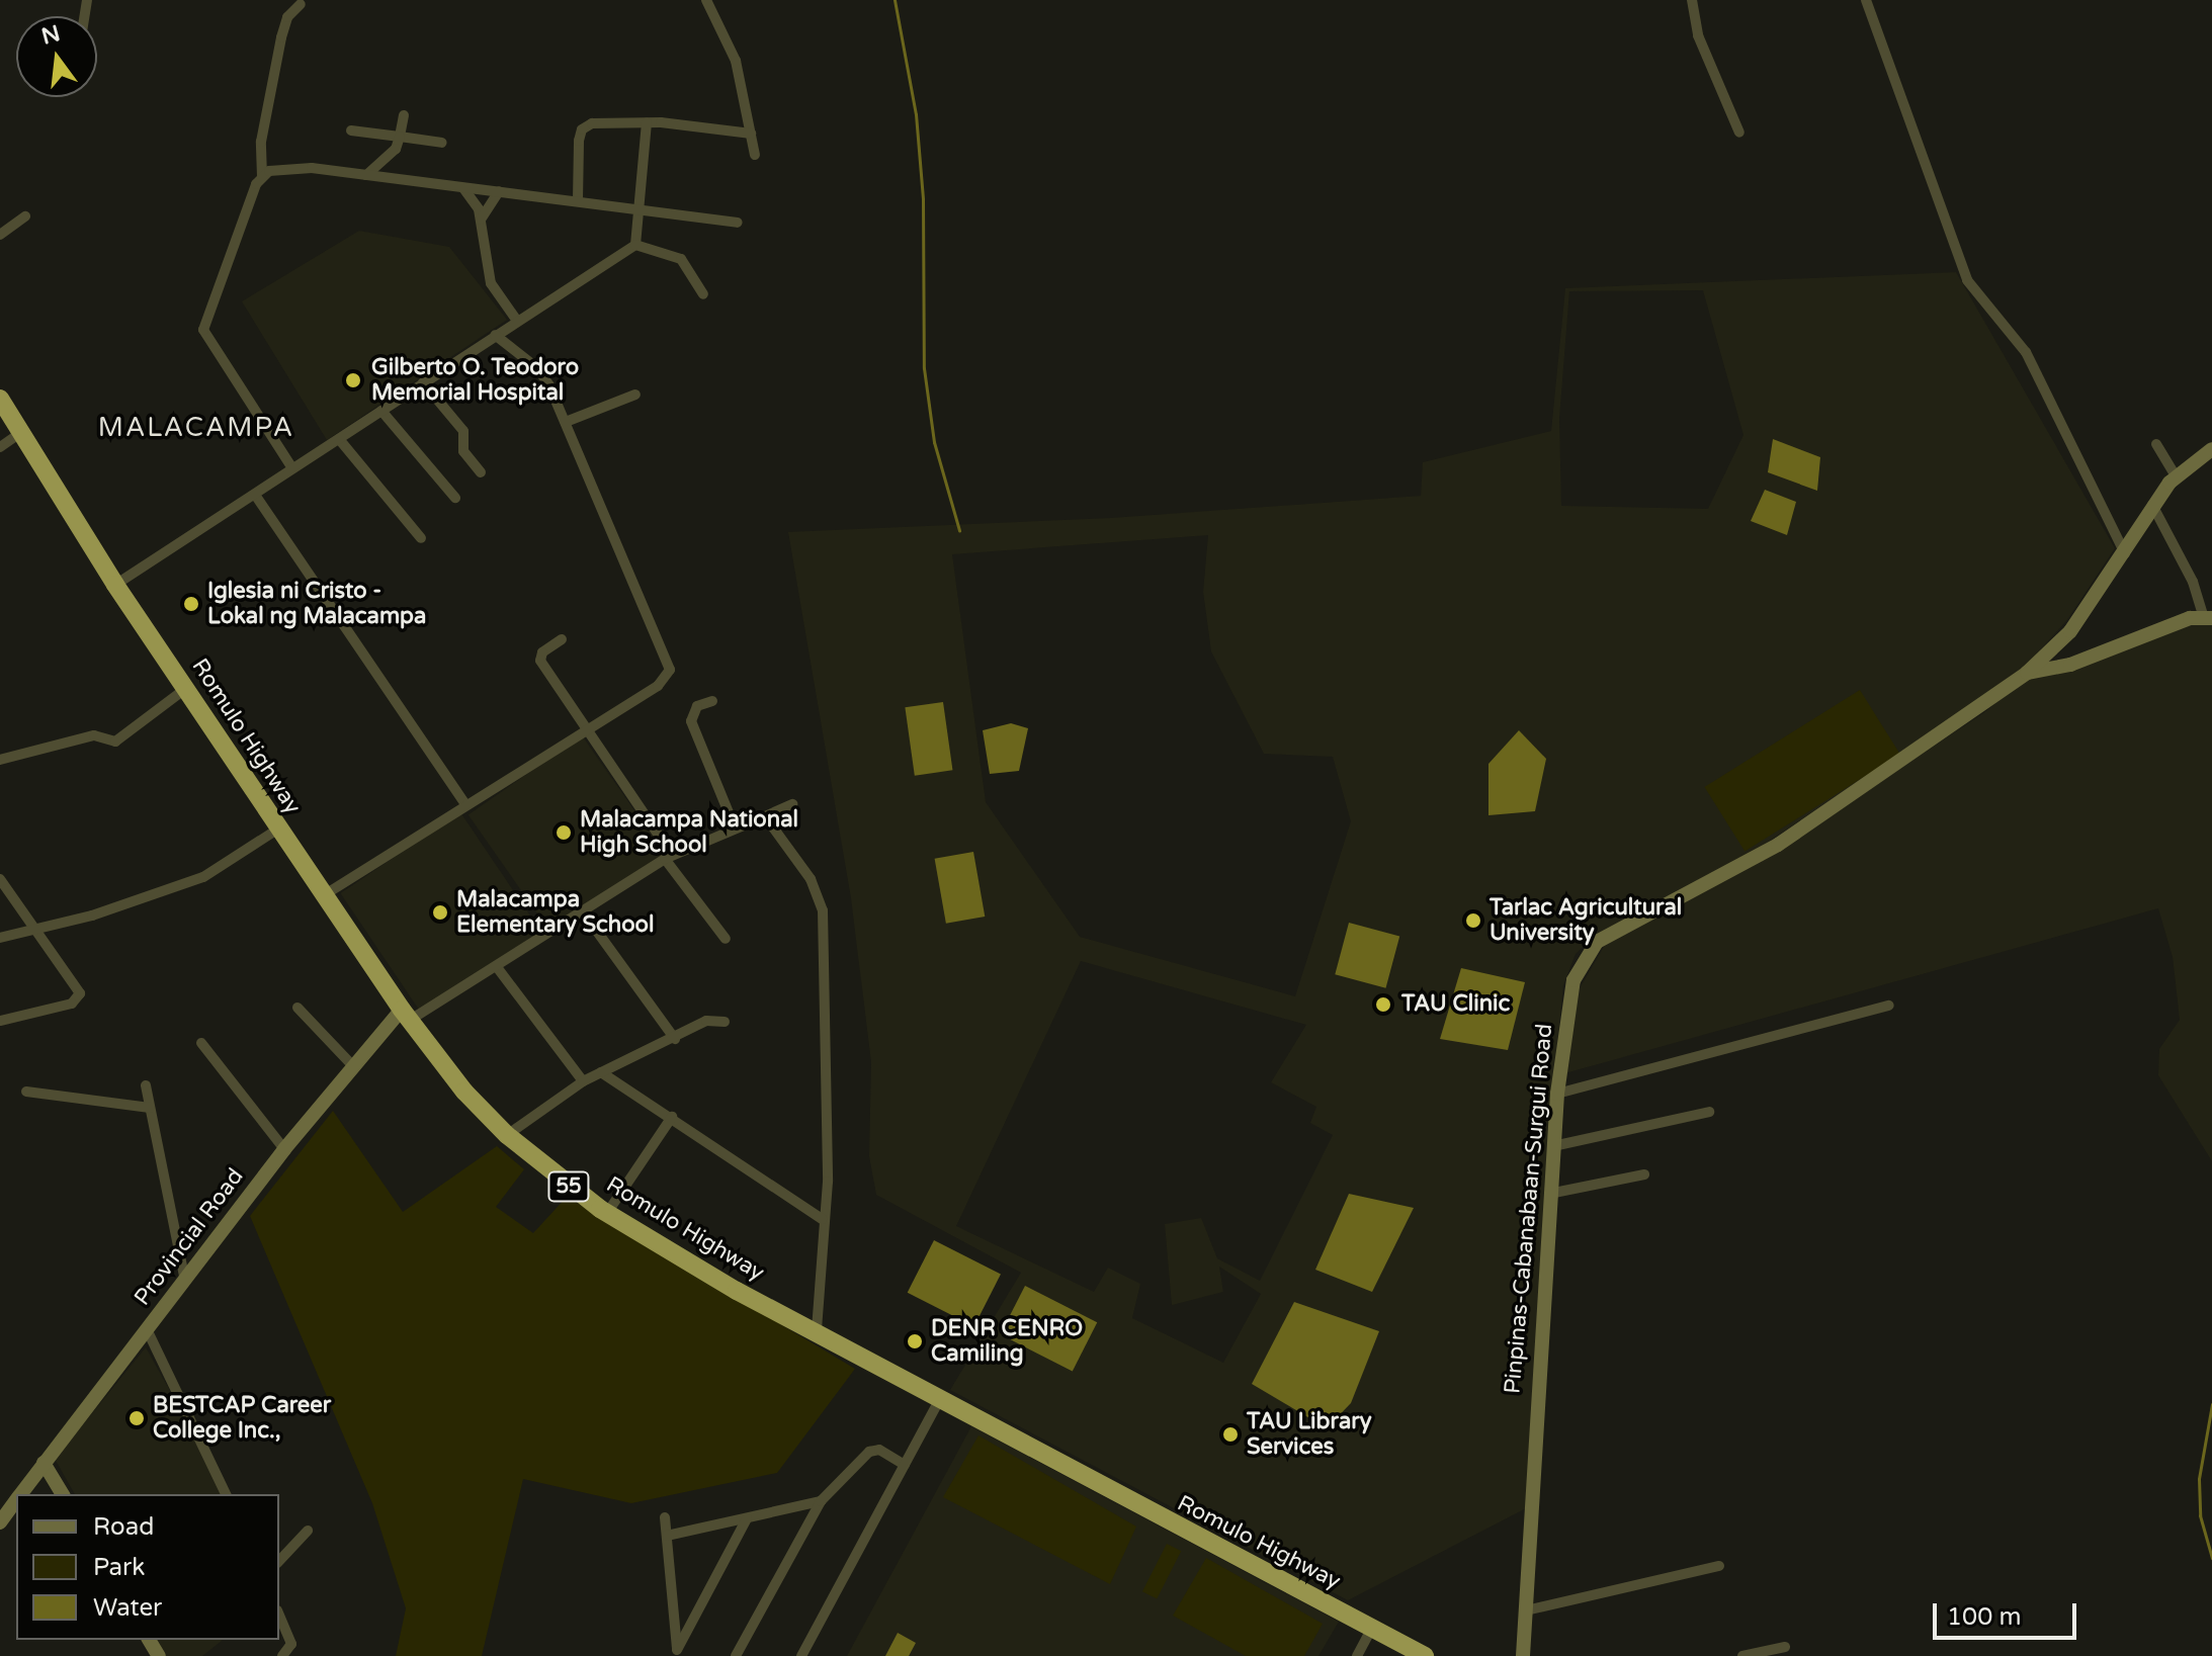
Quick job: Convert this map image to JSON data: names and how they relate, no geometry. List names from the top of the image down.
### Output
{
  "streets": {
    "highway": ["Romulo Highway", "55"],
    "street": ["Pinpinas-Cabanabaan-Surgui Road", "Provincial Road"]
  },
  "crossings": [
    ["Romulo Highway", "Provincial Road"]
  ],
  "districts": ["MALACAMPA"],
  "places": [
    "Gilberto O. Teodoro Memorial Hospital",
    "Iglesia ni Cristo - Lokal ng Malacampa",
    "Malacampa National High School",
    "Malacampa Elementary School",
    "Tarlac Agricultural University",
    "TAU Clinic",
    "DENR CENRO Camiling",
    "BESTCAP Career College Inc.,",
    "TAU Library Services"
  ],
  "legend": ["Road", "Park", "Water"],
  "scale_bar": "100 m",
  "north": "top"
}
